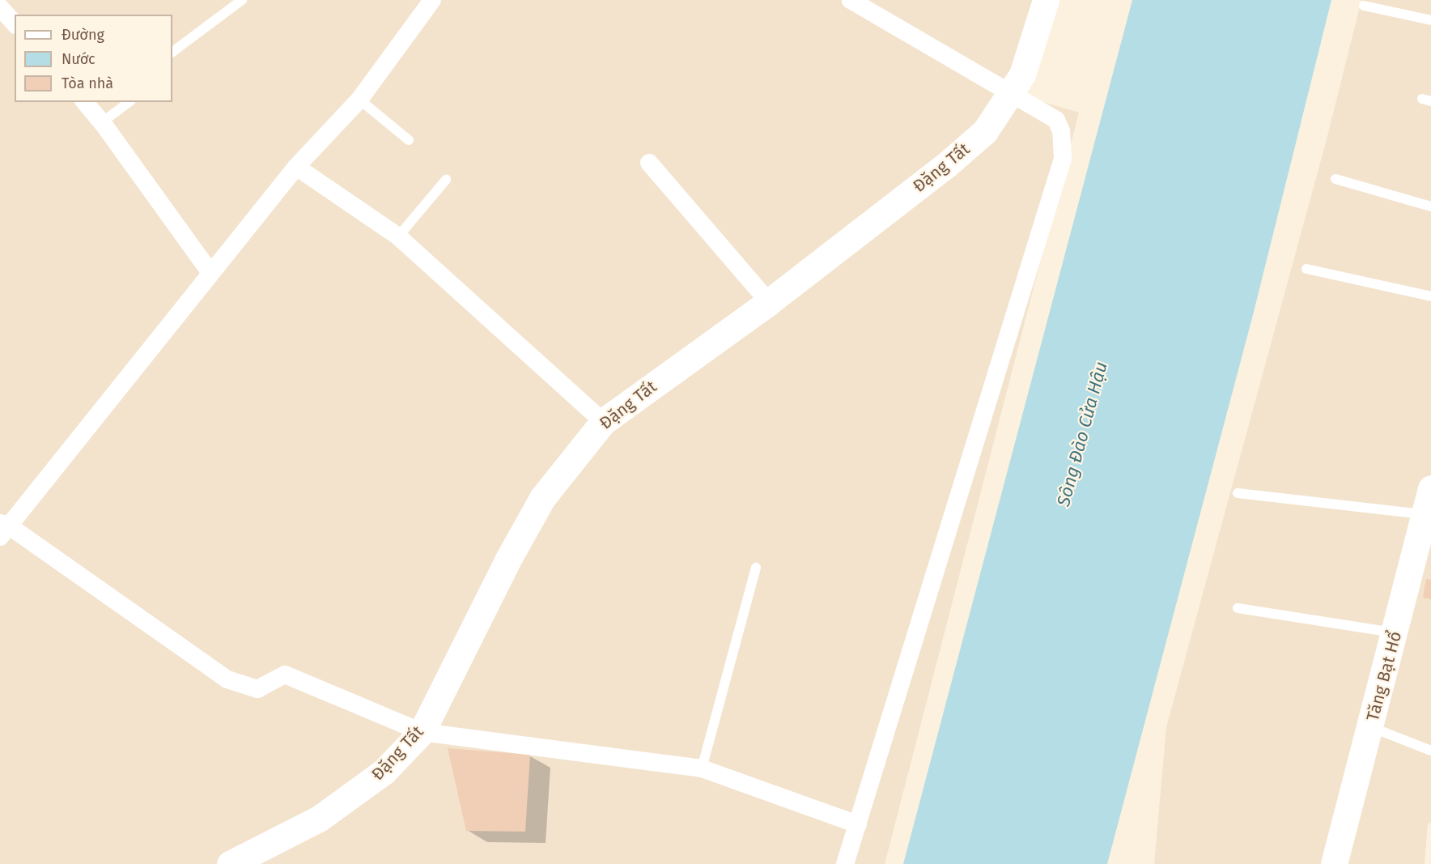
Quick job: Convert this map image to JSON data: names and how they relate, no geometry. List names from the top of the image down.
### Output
{
  "streets": {
    "street": ["Đặng Tất", "Tăng Bạt Hổ"]
  },
  "water": ["Sông Đào Cửa Hậu"],
  "legend": ["Đường", "Nước", "Tòa nhà"]
}
